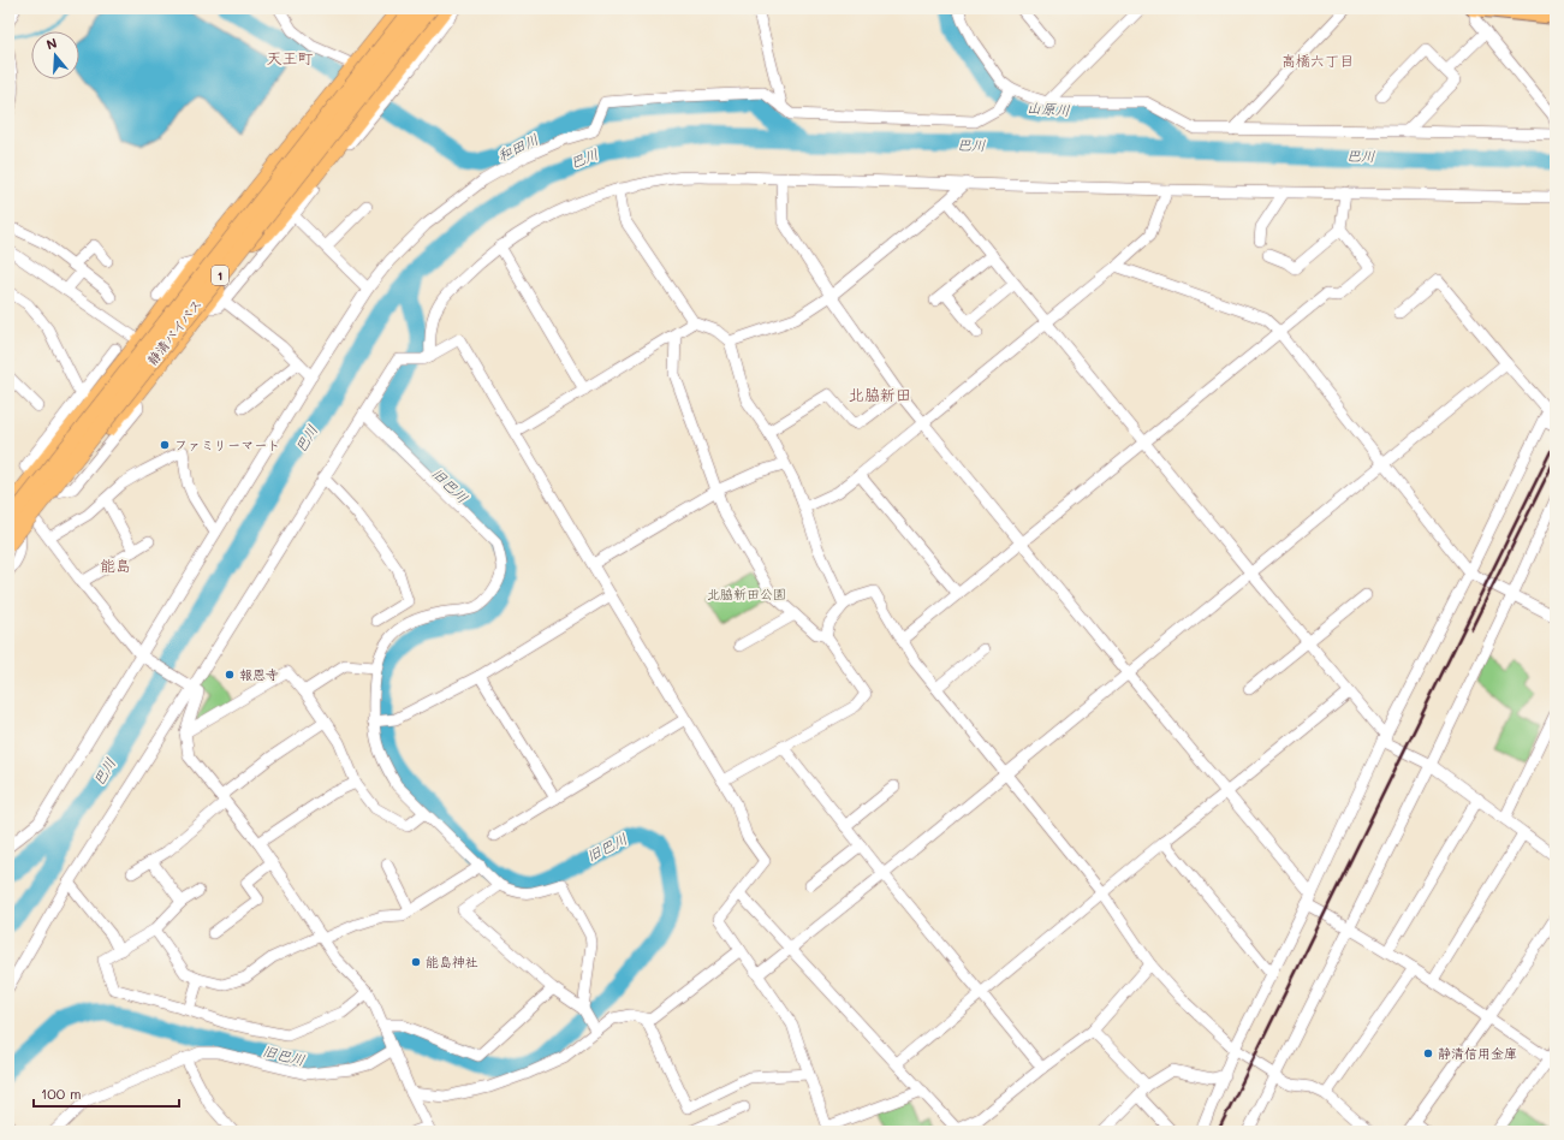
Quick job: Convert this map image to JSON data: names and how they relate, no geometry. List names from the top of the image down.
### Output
{
  "streets": {
    "highway": ["1", "静清バイパス"]
  },
  "districts": [
    "天王町",
    "高橋六丁目",
    "北脇新田",
    "能島"
  ],
  "water": [
    "山原川",
    "巴川",
    "和田川",
    "旧巴川"
  ],
  "parks": ["北脇新田公園"],
  "places": [
    "ファミリーマート",
    "報恩寺",
    "能島神社",
    "静清信用金庫"
  ],
  "scale_bar": "100 m",
  "north": "top"
}
